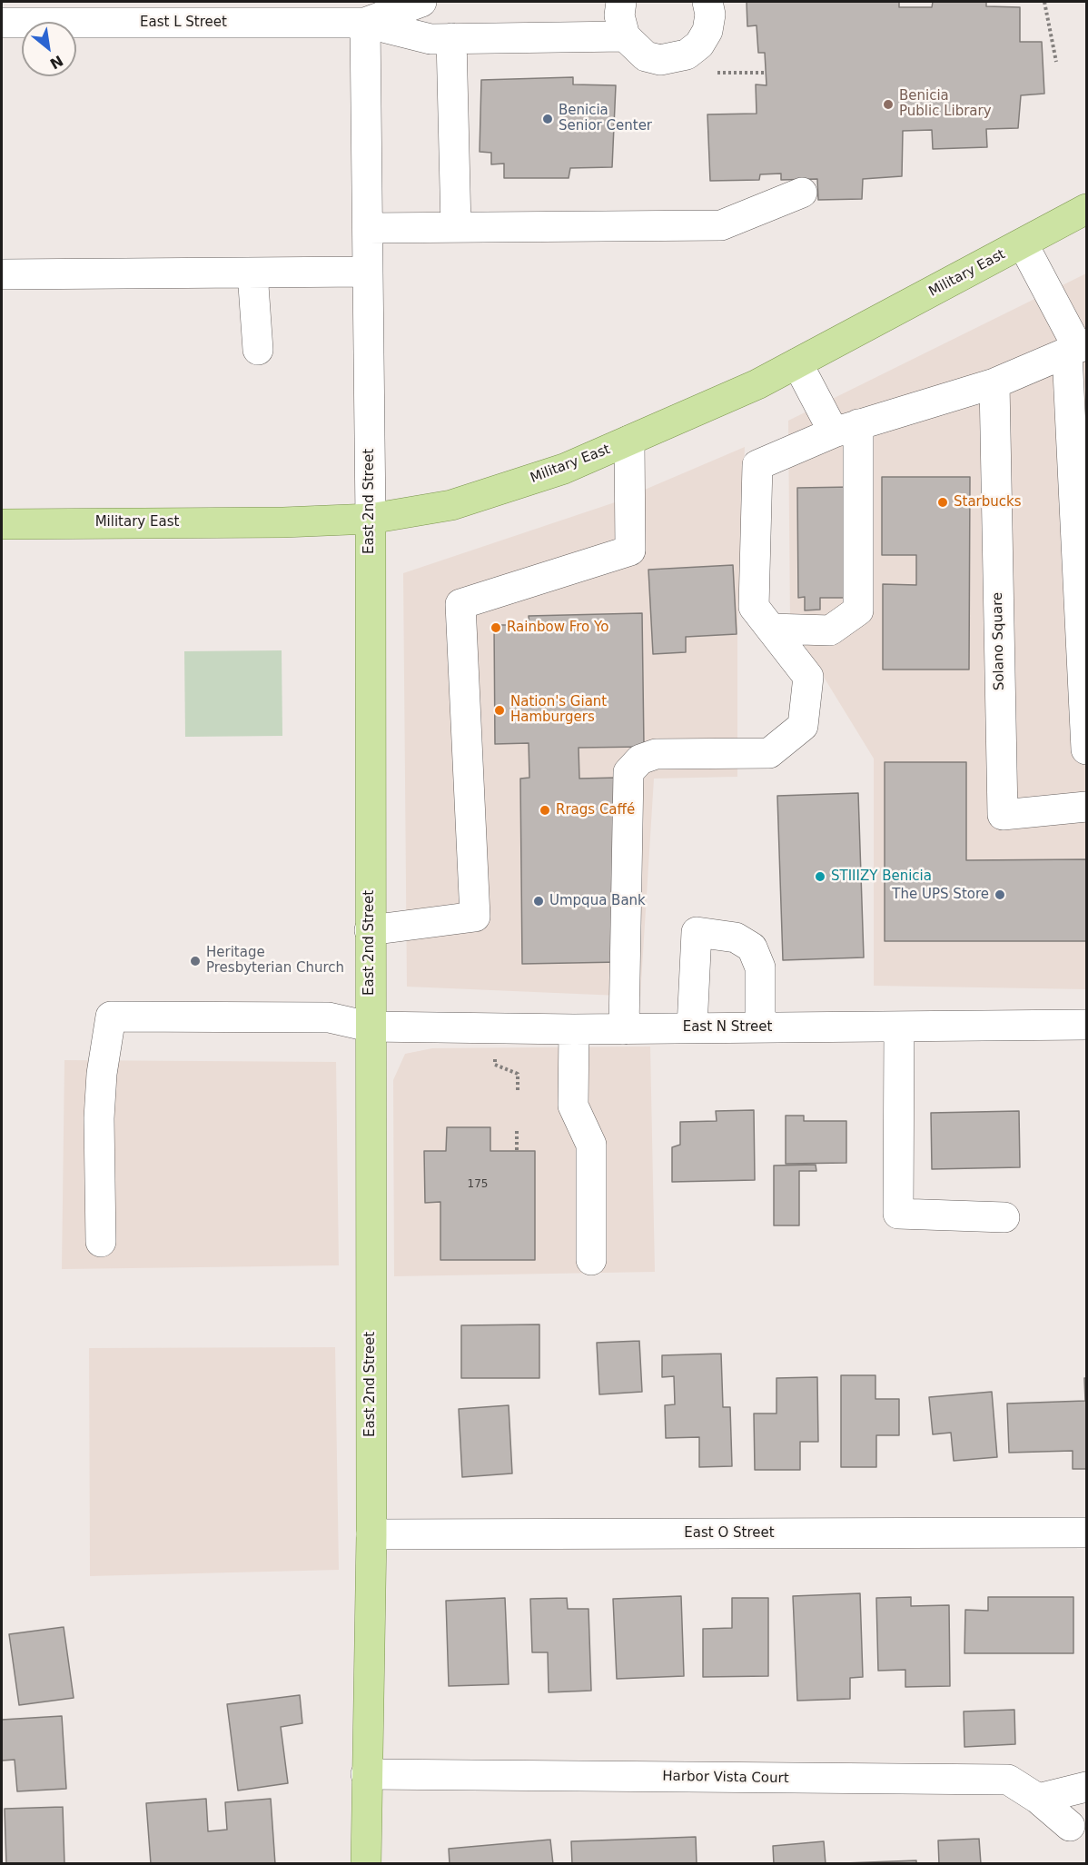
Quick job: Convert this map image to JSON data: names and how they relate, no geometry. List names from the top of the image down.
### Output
{
  "streets": {
    "main road": ["Military East", "East 2nd Street"],
    "street": [
      "East L Street",
      "Solano Square",
      "East N Street",
      "East O Street",
      "Harbor Vista Court"
    ]
  },
  "crossings": [
    ["East L Street", "East 2nd Street"],
    ["Military East", "East 2nd Street"],
    ["East 2nd Street", "East N Street"],
    ["East 2nd Street", "East O Street"],
    ["East 2nd Street", "Harbor Vista Court"]
  ],
  "places": [
    "Benicia Public Library",
    "Benicia Senior Center",
    "Starbucks",
    "Rainbow Fro Yo",
    "Nation's Giant Hamburgers",
    "Rrags Caffé",
    "STIIIZY Benicia",
    "The UPS Store",
    "Umpqua Bank",
    "Heritage Presbyterian Church"
  ],
  "house_numbers": ["175"],
  "north": "bottom right"
}
